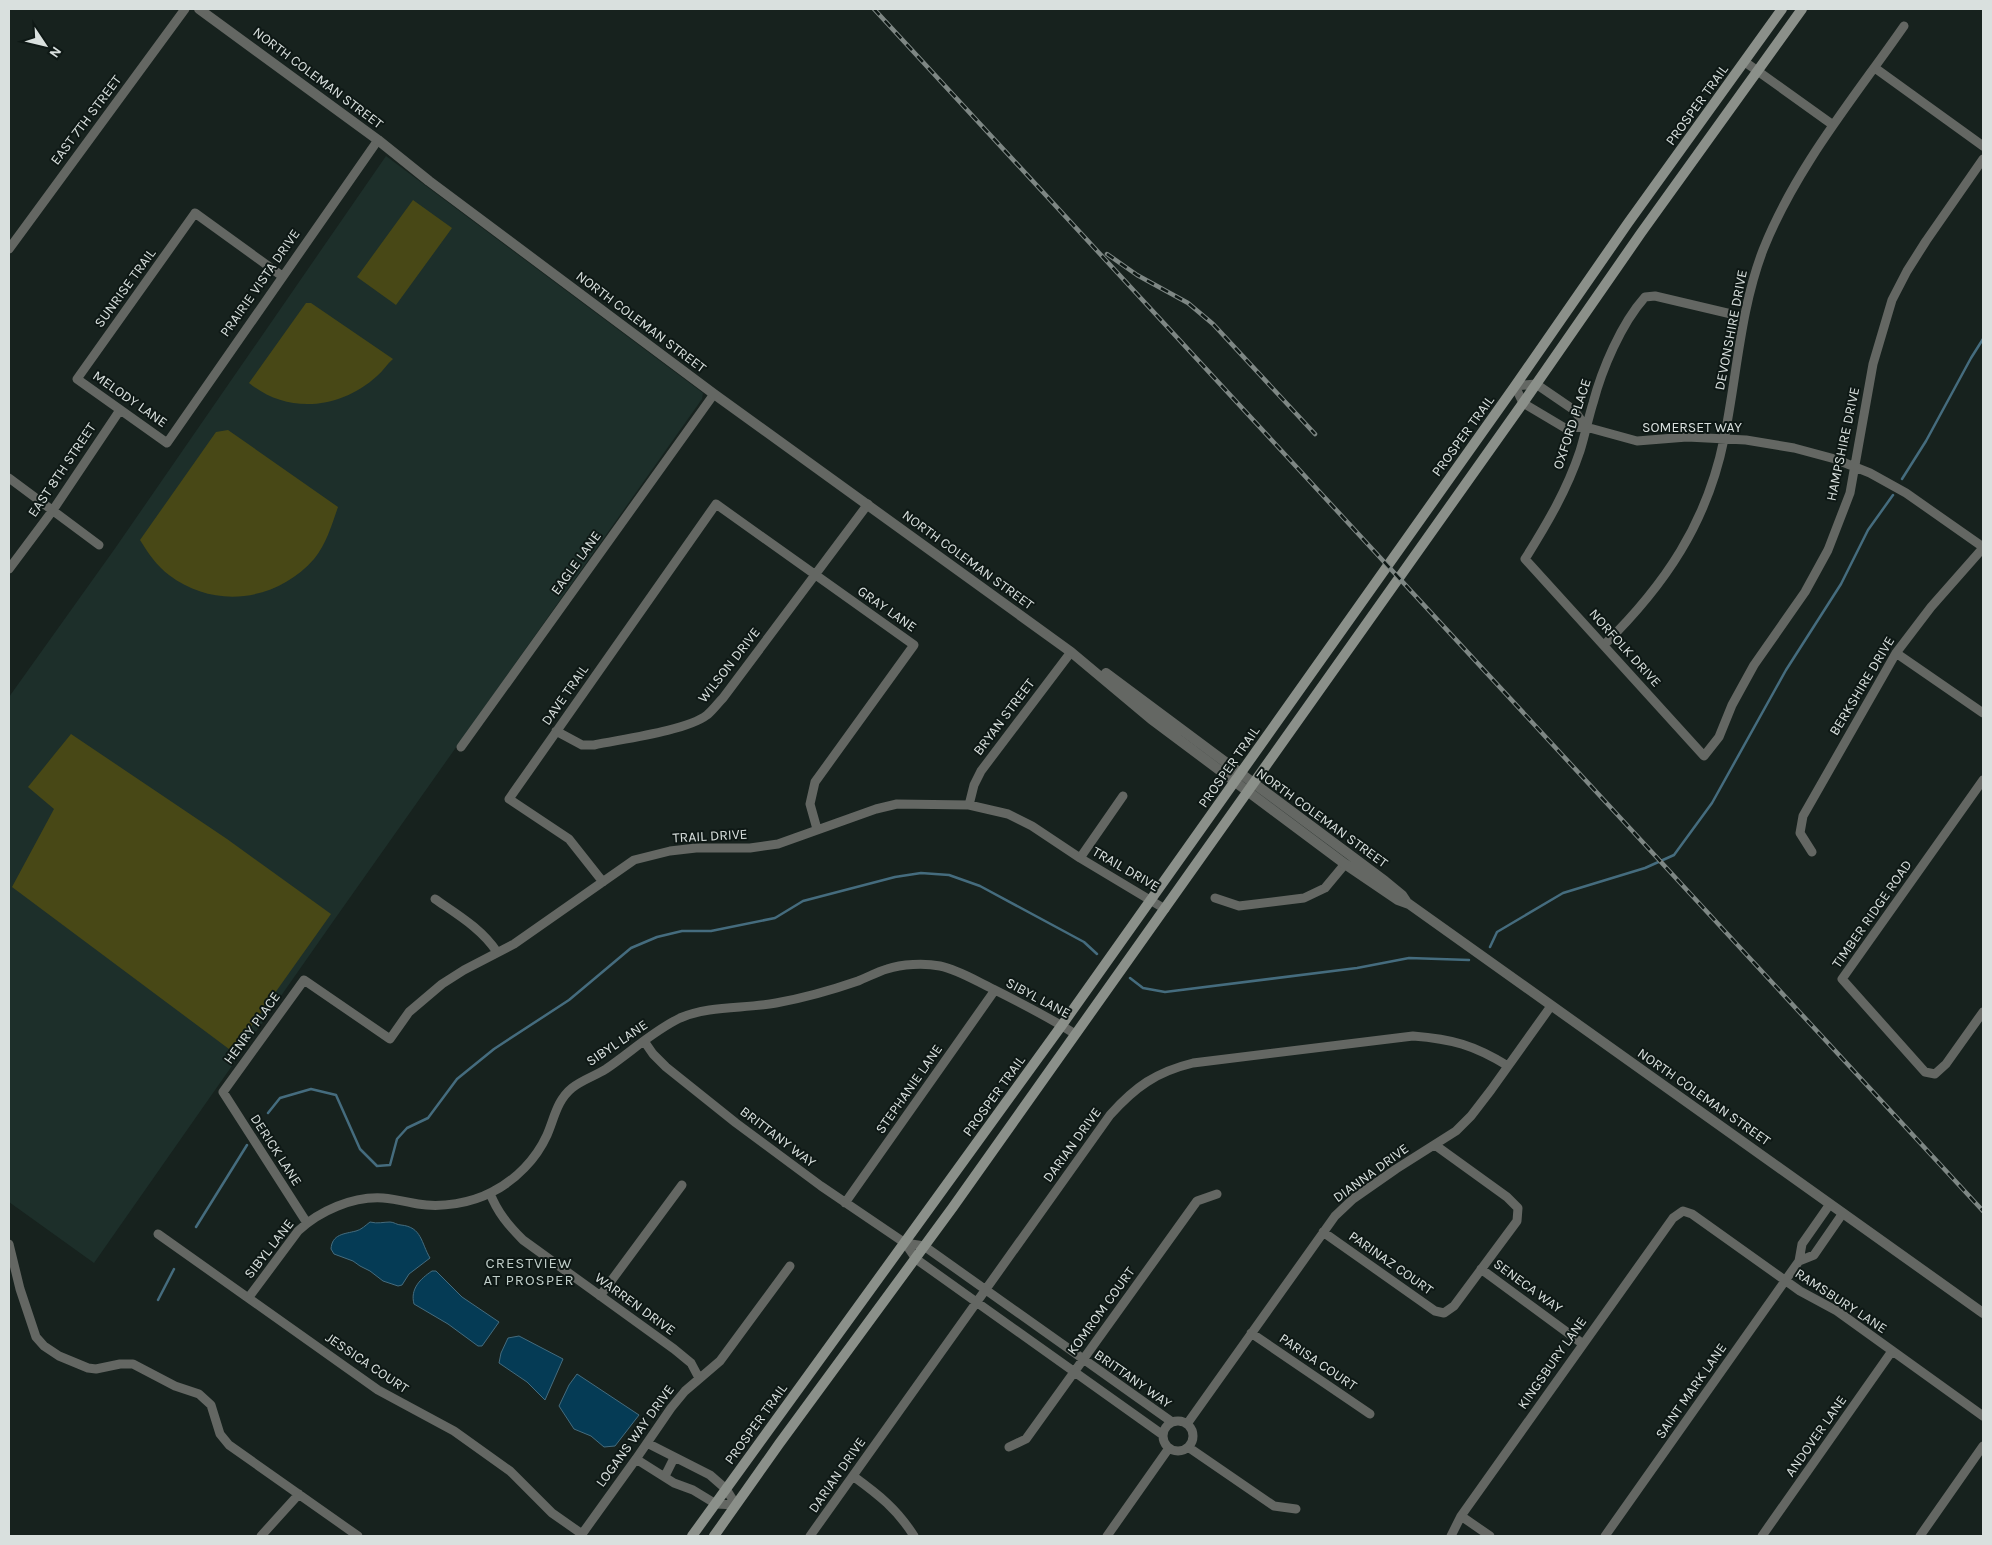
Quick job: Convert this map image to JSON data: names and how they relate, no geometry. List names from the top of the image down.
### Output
{
  "streets": {
    "main road": ["PROSPER TRAIL"],
    "street": [
      "NORTH COLEMAN STREET",
      "EAST 7TH STREET",
      "PRAIRIE VISTA DRIVE",
      "SUNRISE TRAIL",
      "DEVONSHIRE DRIVE",
      "MELODY LANE",
      "OXFORD PLACE",
      "SOMERSET WAY",
      "HAMPSHIRE DRIVE",
      "EAST 8TH STREET",
      "EAGLE LANE",
      "GRAY LANE",
      "NORFOLK DRIVE",
      "WILSON DRIVE",
      "BERKSHIRE DRIVE",
      "DAVE TRAIL",
      "BRYAN STREET",
      "TRAIL DRIVE",
      "TIMBER RIDGE ROAD",
      "SIBYL LANE",
      "HENRY PLACE",
      "STEPHANIE LANE",
      "BRITTANY WAY",
      "DARIAN DRIVE",
      "DERICK LANE",
      "DIANNA DRIVE",
      "PARINAZ COURT",
      "SENECA WAY",
      "RAMSBURY LANE",
      "WARREN DRIVE",
      "KOMROM COURT",
      "PARISA COURT",
      "JESSICA COURT",
      "KINGSBURY LANE",
      "SAINT MARK LANE",
      "LOGANS WAY DRIVE",
      "ANDOVER LANE"
    ]
  },
  "crossings": [
    ["NORTH COLEMAN STREET", "PROSPER TRAIL"],
    ["NORTH COLEMAN STREET", "PRAIRIE VISTA DRIVE"],
    ["NORTH COLEMAN STREET", "EAGLE LANE"],
    ["NORTH COLEMAN STREET", "WILSON DRIVE"],
    ["NORTH COLEMAN STREET", "BRYAN STREET"],
    ["NORTH COLEMAN STREET", "DIANNA DRIVE"],
    ["NORTH COLEMAN STREET", "SAINT MARK LANE"],
    ["PROSPER TRAIL", "SOMERSET WAY"],
    ["PROSPER TRAIL", "TRAIL DRIVE"],
    ["PROSPER TRAIL", "SIBYL LANE"],
    ["PROSPER TRAIL", "BRITTANY WAY"],
    ["PRAIRIE VISTA DRIVE", "SUNRISE TRAIL"],
    ["PRAIRIE VISTA DRIVE", "MELODY LANE"],
    ["SUNRISE TRAIL", "MELODY LANE"],
    ["DEVONSHIRE DRIVE", "OXFORD PLACE"],
    ["DEVONSHIRE DRIVE", "SOMERSET WAY"],
    ["DEVONSHIRE DRIVE", "NORFOLK DRIVE"],
    ["MELODY LANE", "EAST 8TH STREET"],
    ["OXFORD PLACE", "SOMERSET WAY"],
    ["OXFORD PLACE", "NORFOLK DRIVE"],
    ["SOMERSET WAY", "HAMPSHIRE DRIVE"],
    ["SOMERSET WAY", "BERKSHIRE DRIVE"],
    ["HAMPSHIRE DRIVE", "NORFOLK DRIVE"],
    ["GRAY LANE", "WILSON DRIVE"],
    ["GRAY LANE", "DAVE TRAIL"],
    ["GRAY LANE", "TRAIL DRIVE"],
    ["WILSON DRIVE", "DAVE TRAIL"],
    ["DAVE TRAIL", "TRAIL DRIVE"],
    ["BRYAN STREET", "TRAIL DRIVE"],
    ["TRAIL DRIVE", "HENRY PLACE"],
    ["SIBYL LANE", "STEPHANIE LANE"],
    ["SIBYL LANE", "BRITTANY WAY"],
    ["SIBYL LANE", "DERICK LANE"],
    ["SIBYL LANE", "WARREN DRIVE"],
    ["SIBYL LANE", "JESSICA COURT"],
    ["HENRY PLACE", "DERICK LANE"],
    ["STEPHANIE LANE", "BRITTANY WAY"],
    ["BRITTANY WAY", "DARIAN DRIVE"],
    ["BRITTANY WAY", "DIANNA DRIVE"],
    ["BRITTANY WAY", "KOMROM COURT"],
    ["DARIAN DRIVE", "DIANNA DRIVE"],
    ["DIANNA DRIVE", "PARINAZ COURT"],
    ["DIANNA DRIVE", "PARISA COURT"],
    ["PARINAZ COURT", "SENECA WAY"],
    ["SENECA WAY", "KINGSBURY LANE"],
    ["RAMSBURY LANE", "KINGSBURY LANE"],
    ["RAMSBURY LANE", "SAINT MARK LANE"],
    ["RAMSBURY LANE", "ANDOVER LANE"],
    ["WARREN DRIVE", "LOGANS WAY DRIVE"],
    ["JESSICA COURT", "LOGANS WAY DRIVE"]
  ],
  "districts": ["CRESTVIEW AT PROSPER"],
  "north": "bottom right"
}
